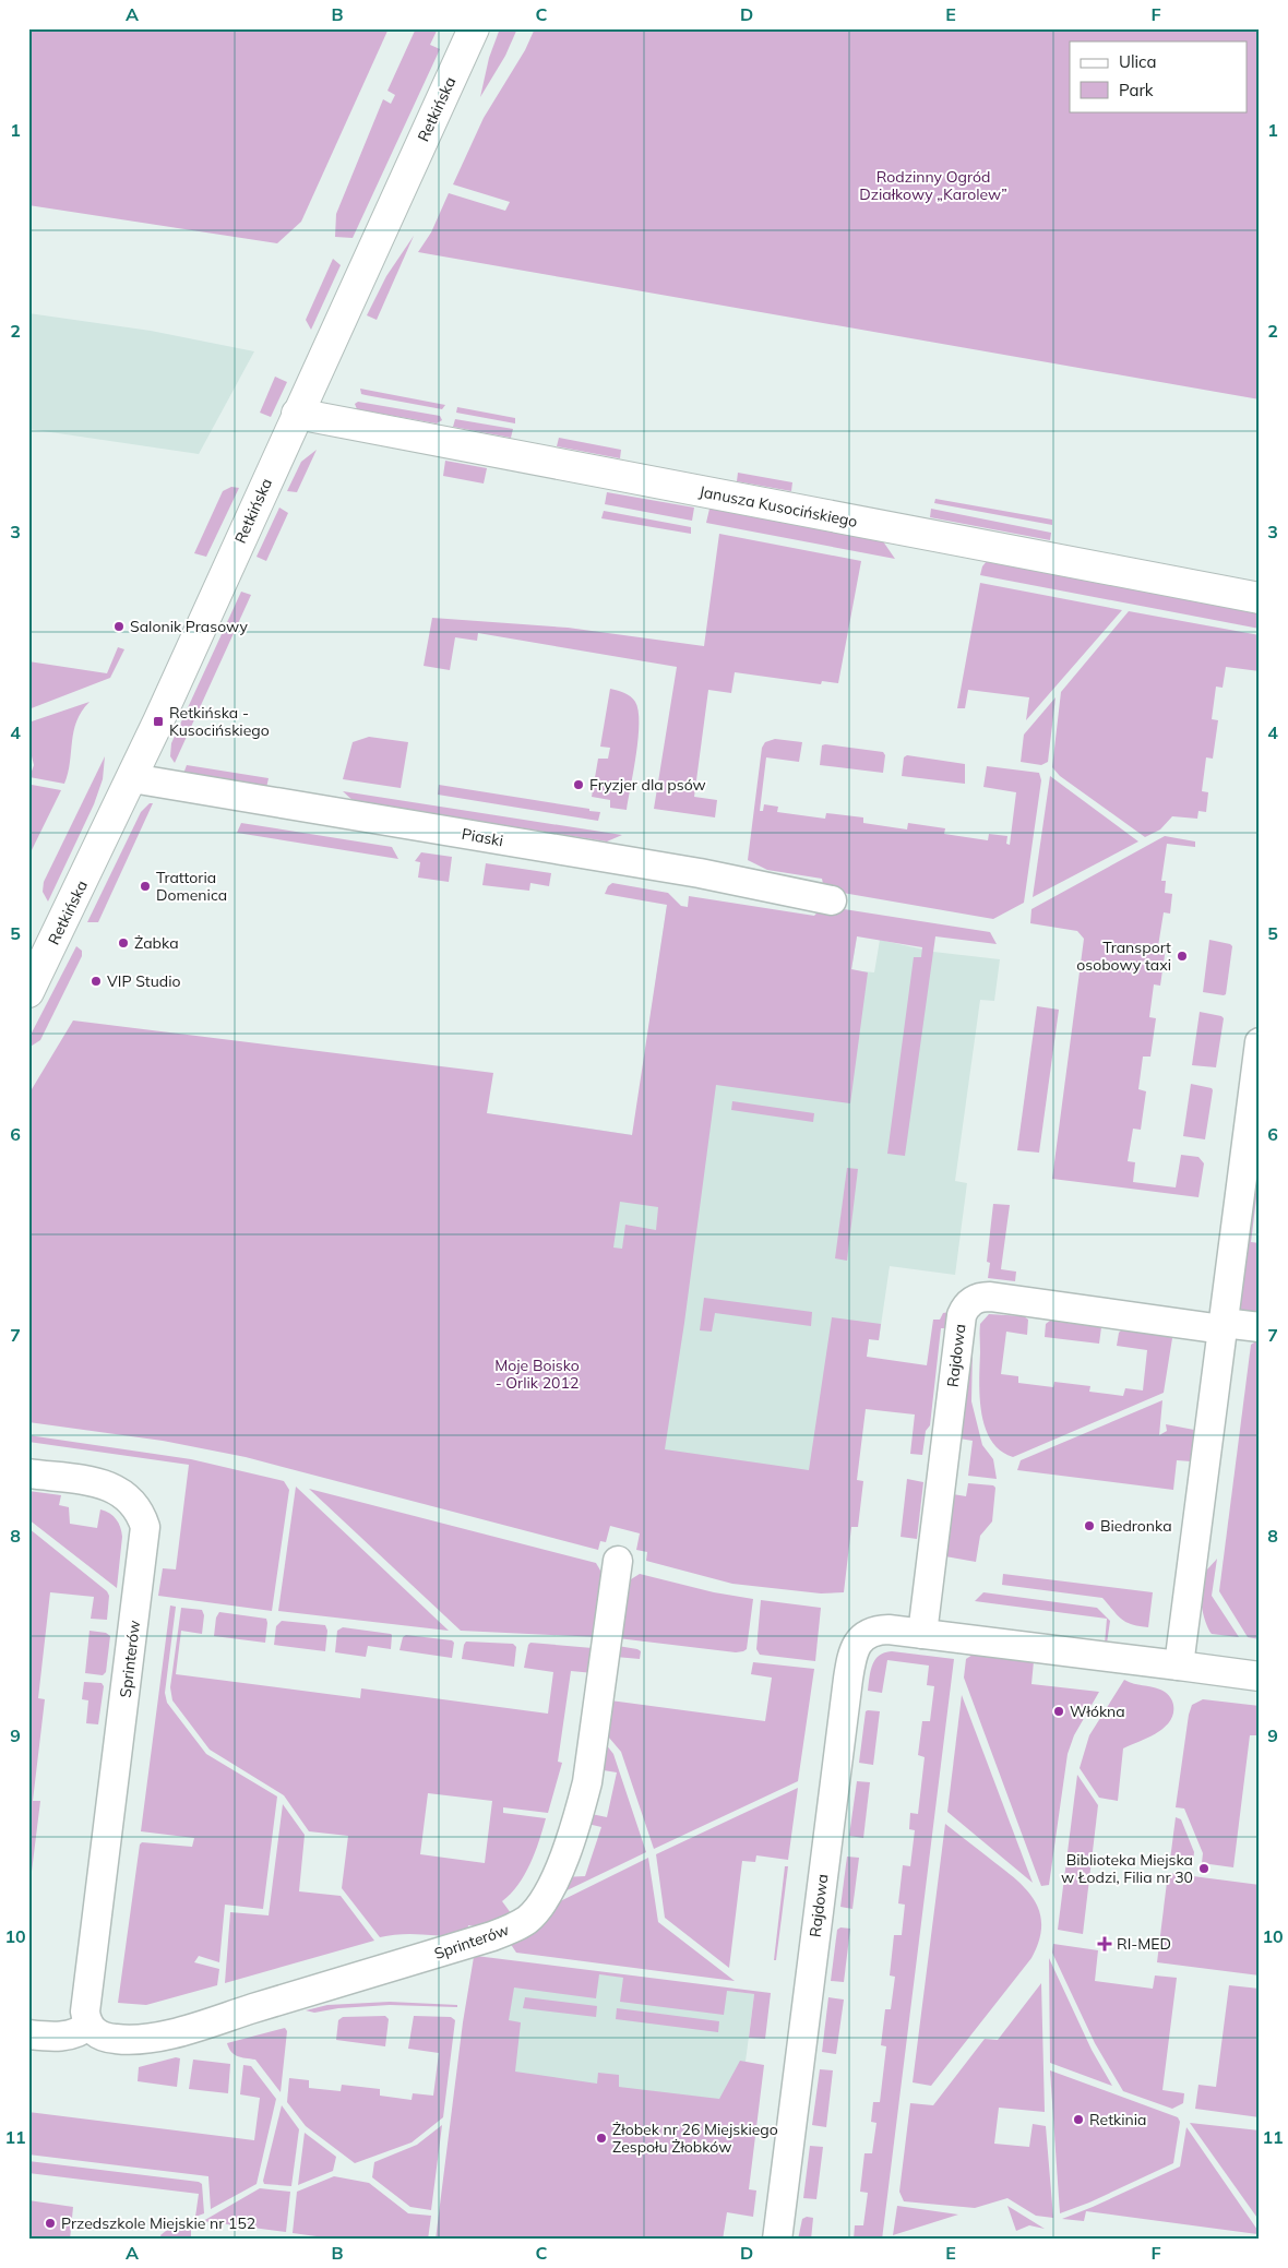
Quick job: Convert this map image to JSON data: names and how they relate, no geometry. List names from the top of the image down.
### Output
{
  "streets": {
    "street": [
      "Retkińska",
      "Janusza Kusocińskiego",
      "Piaski",
      "Rajdowa",
      "Sprinterów"
    ]
  },
  "crossings": [
    ["Retkińska", "Janusza Kusocińskiego"],
    ["Retkińska", "Piaski"]
  ],
  "parks": ["Rodzinny Ogród Działkowy „Karolew”", "Moje Boisko - Orlik 2012"],
  "places": {
    "other": [
      "Salonik Prasowy",
      "Fryzjer dla psów",
      "Trattoria Domenica",
      "Żabka",
      "Transport osobowy taxi",
      "VIP Studio",
      "Biedronka",
      "Włókna",
      "Biblioteka Miejska w Łodzi, Filia nr 30",
      "Retkinia",
      "Żłobek nr 26 Miejskiego Zespołu Żłobków",
      "Przedszkole Miejskie nr 152"
    ],
    "transit": ["Retkińska - Kusocińskiego"],
    "health": ["RI-MED"]
  },
  "legend": ["Ulica", "Park"],
  "grid": {
    "columns": [
      "A",
      "B",
      "C",
      "D",
      "E",
      "F"
    ],
    "rows": [
      "1",
      "2",
      "3",
      "4",
      "5",
      "6",
      "7",
      "8",
      "9",
      "10",
      "11"
    ]
  }
}
